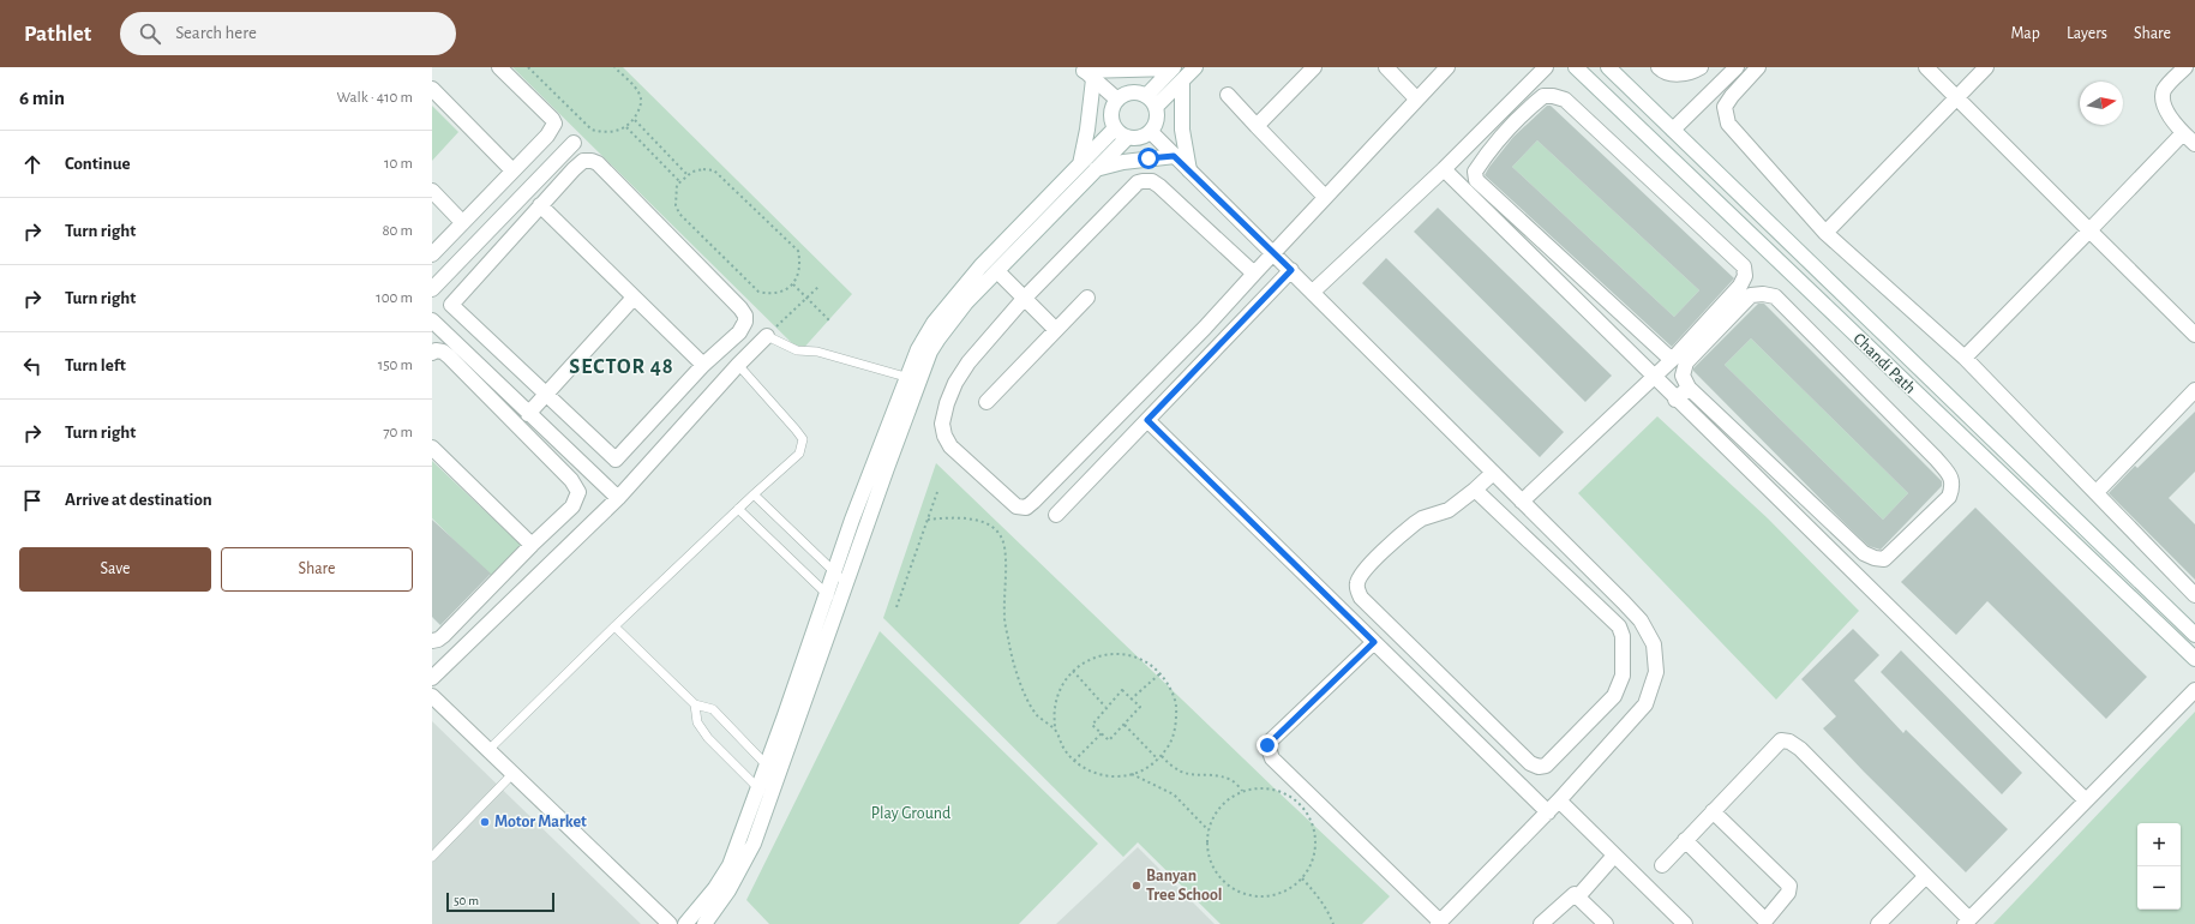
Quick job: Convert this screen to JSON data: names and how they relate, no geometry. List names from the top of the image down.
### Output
{
  "streets": {
    "street": ["Chandi Path"]
  },
  "districts": ["SECTOR 48"],
  "parks": ["Play Ground"],
  "places": ["Motor Market", "Banyan Tree School"],
  "scale_bar": "50 m",
  "north": "right",
  "page": {
    "header": "Pathlet",
    "search": "Search here",
    "nav": ["Map", "Layers", "Share"],
    "heading": ["6 min", "Walk · 410 m"],
    "list": [
      ["Continue", "10 m"],
      ["Turn right", "80 m"],
      ["Turn right", "100 m"],
      ["Turn left", "150 m"],
      ["Turn right", "70 m"],
      "Arrive at destination"
    ],
    "buttons": ["Save", "Share"],
    "map_buttons": ["+", "−"],
    "scale": "50 m"
  }
}
